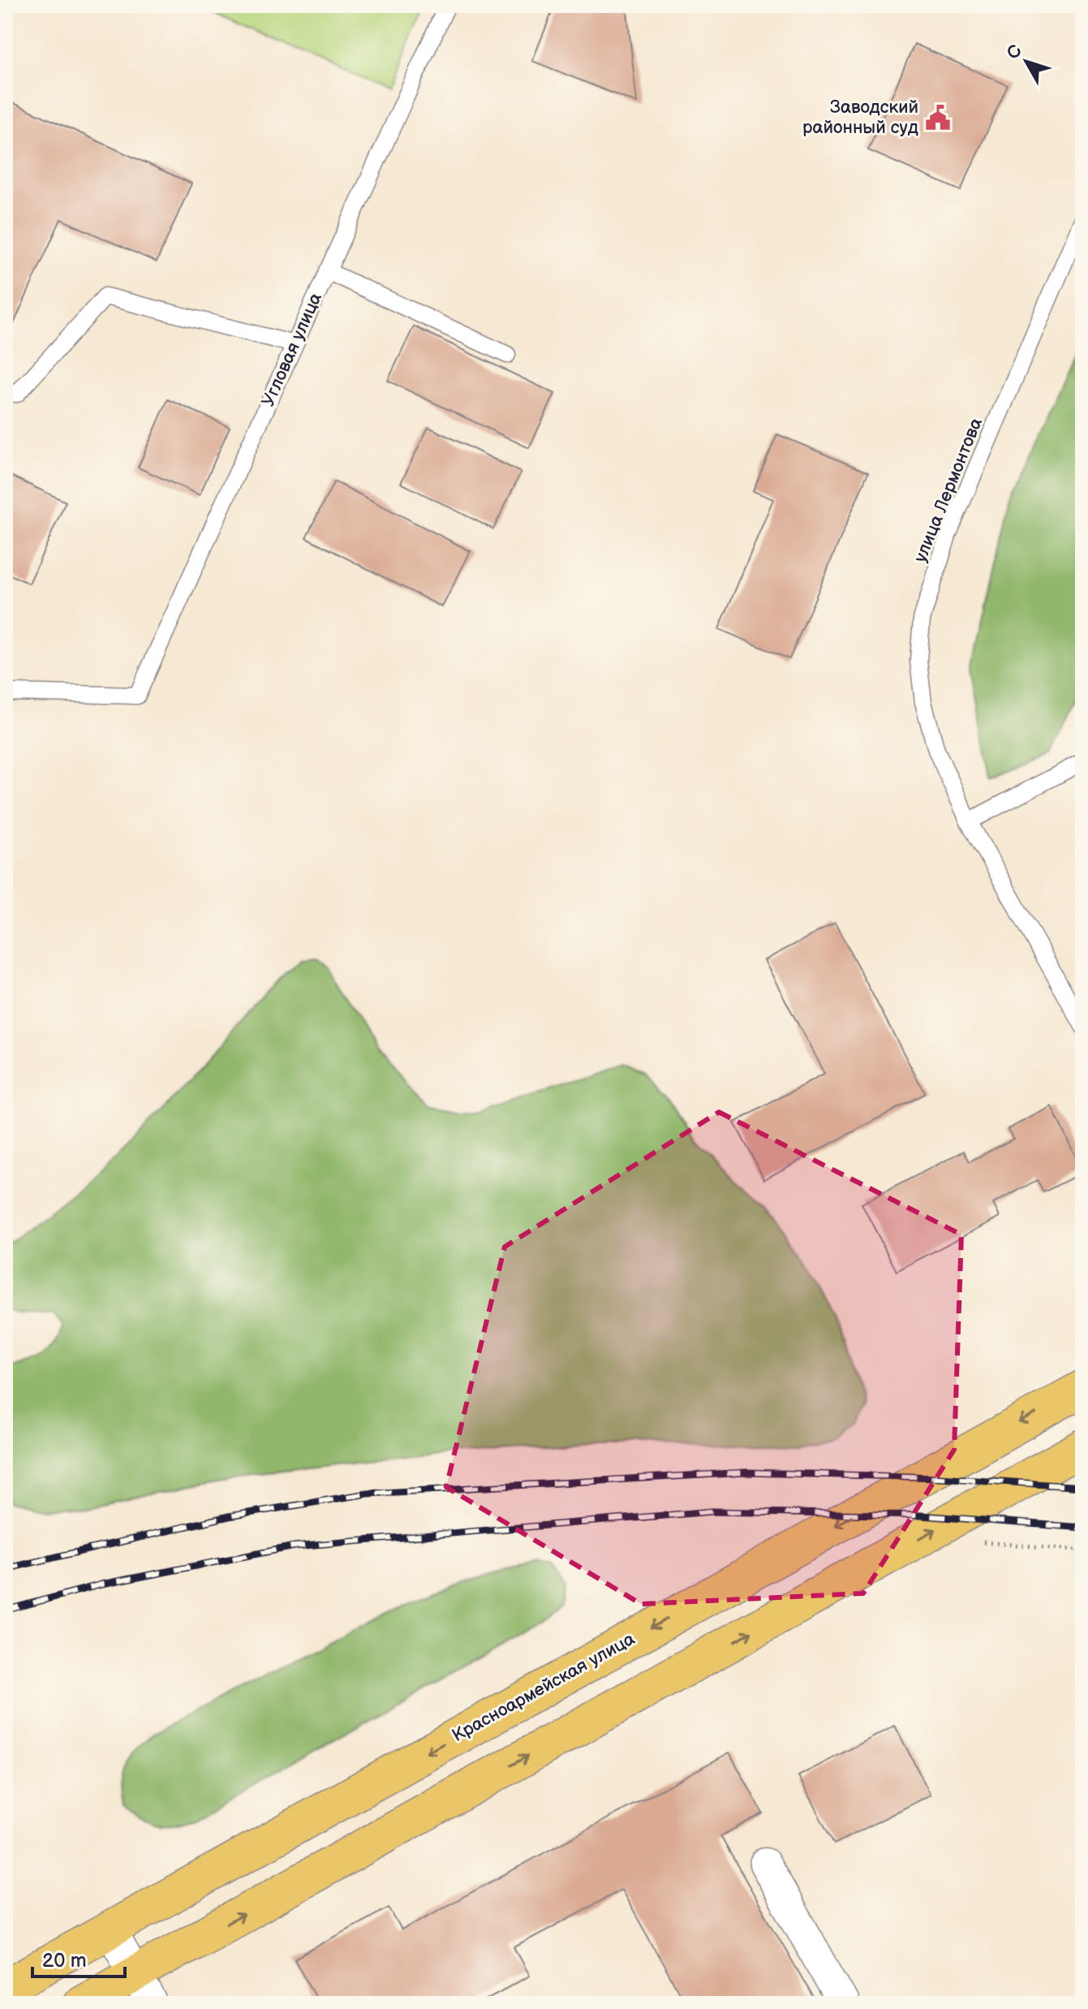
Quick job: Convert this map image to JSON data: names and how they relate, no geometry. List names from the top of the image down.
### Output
{
  "streets": {
    "main road": ["Красноармейская улица"],
    "lane": ["Угловая улица", "улица Лермонтова"]
  },
  "places": {
    "public building": ["Заводский районный суд"]
  },
  "scale_bar": "20 m",
  "north": "top left"
}
